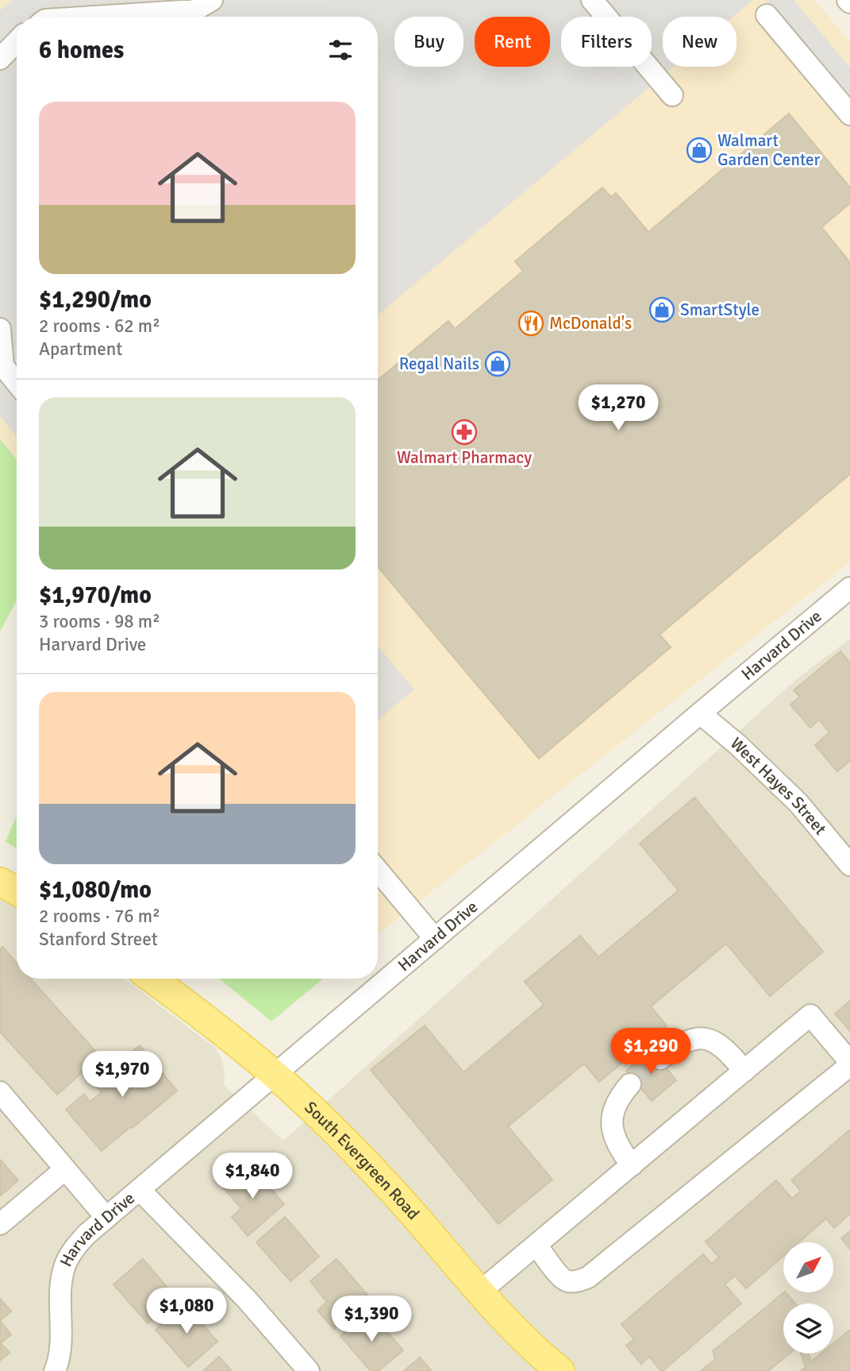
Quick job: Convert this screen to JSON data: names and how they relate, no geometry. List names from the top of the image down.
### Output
{
  "streets": {
    "main road": ["South Evergreen Road"],
    "street": ["Harvard Drive", "West Hayes Street"]
  },
  "crossings": [
    ["Harvard Drive", "West Hayes Street"],
    ["Harvard Drive", "South Evergreen Road"]
  ],
  "places": {
    "shop": ["Walmart Garden Center", "SmartStyle", "Regal Nails"],
    "restaurant": ["McDonald's"],
    "pharmacy": ["Walmart Pharmacy"]
  },
  "north": "top right",
  "page": {
    "chip": [
      "Buy",
      "Rent",
      "Filters",
      "New"
    ],
    "heading": "6 homes",
    "list": [
      {
        "name": "$1,290/mo",
        "note": "2 rooms · 62 m² · Apartment"
      },
      {
        "name": "$1,970/mo",
        "note": "3 rooms · 98 m² · Harvard Drive"
      },
      {
        "name": "$1,080/mo",
        "note": "2 rooms · 76 m² · Stanford Street"
      }
    ],
    "price": [
      "$1,270",
      "$1,290",
      "$1,970",
      "$1,840",
      "$1,080",
      "$1,390"
    ]
  }
}
